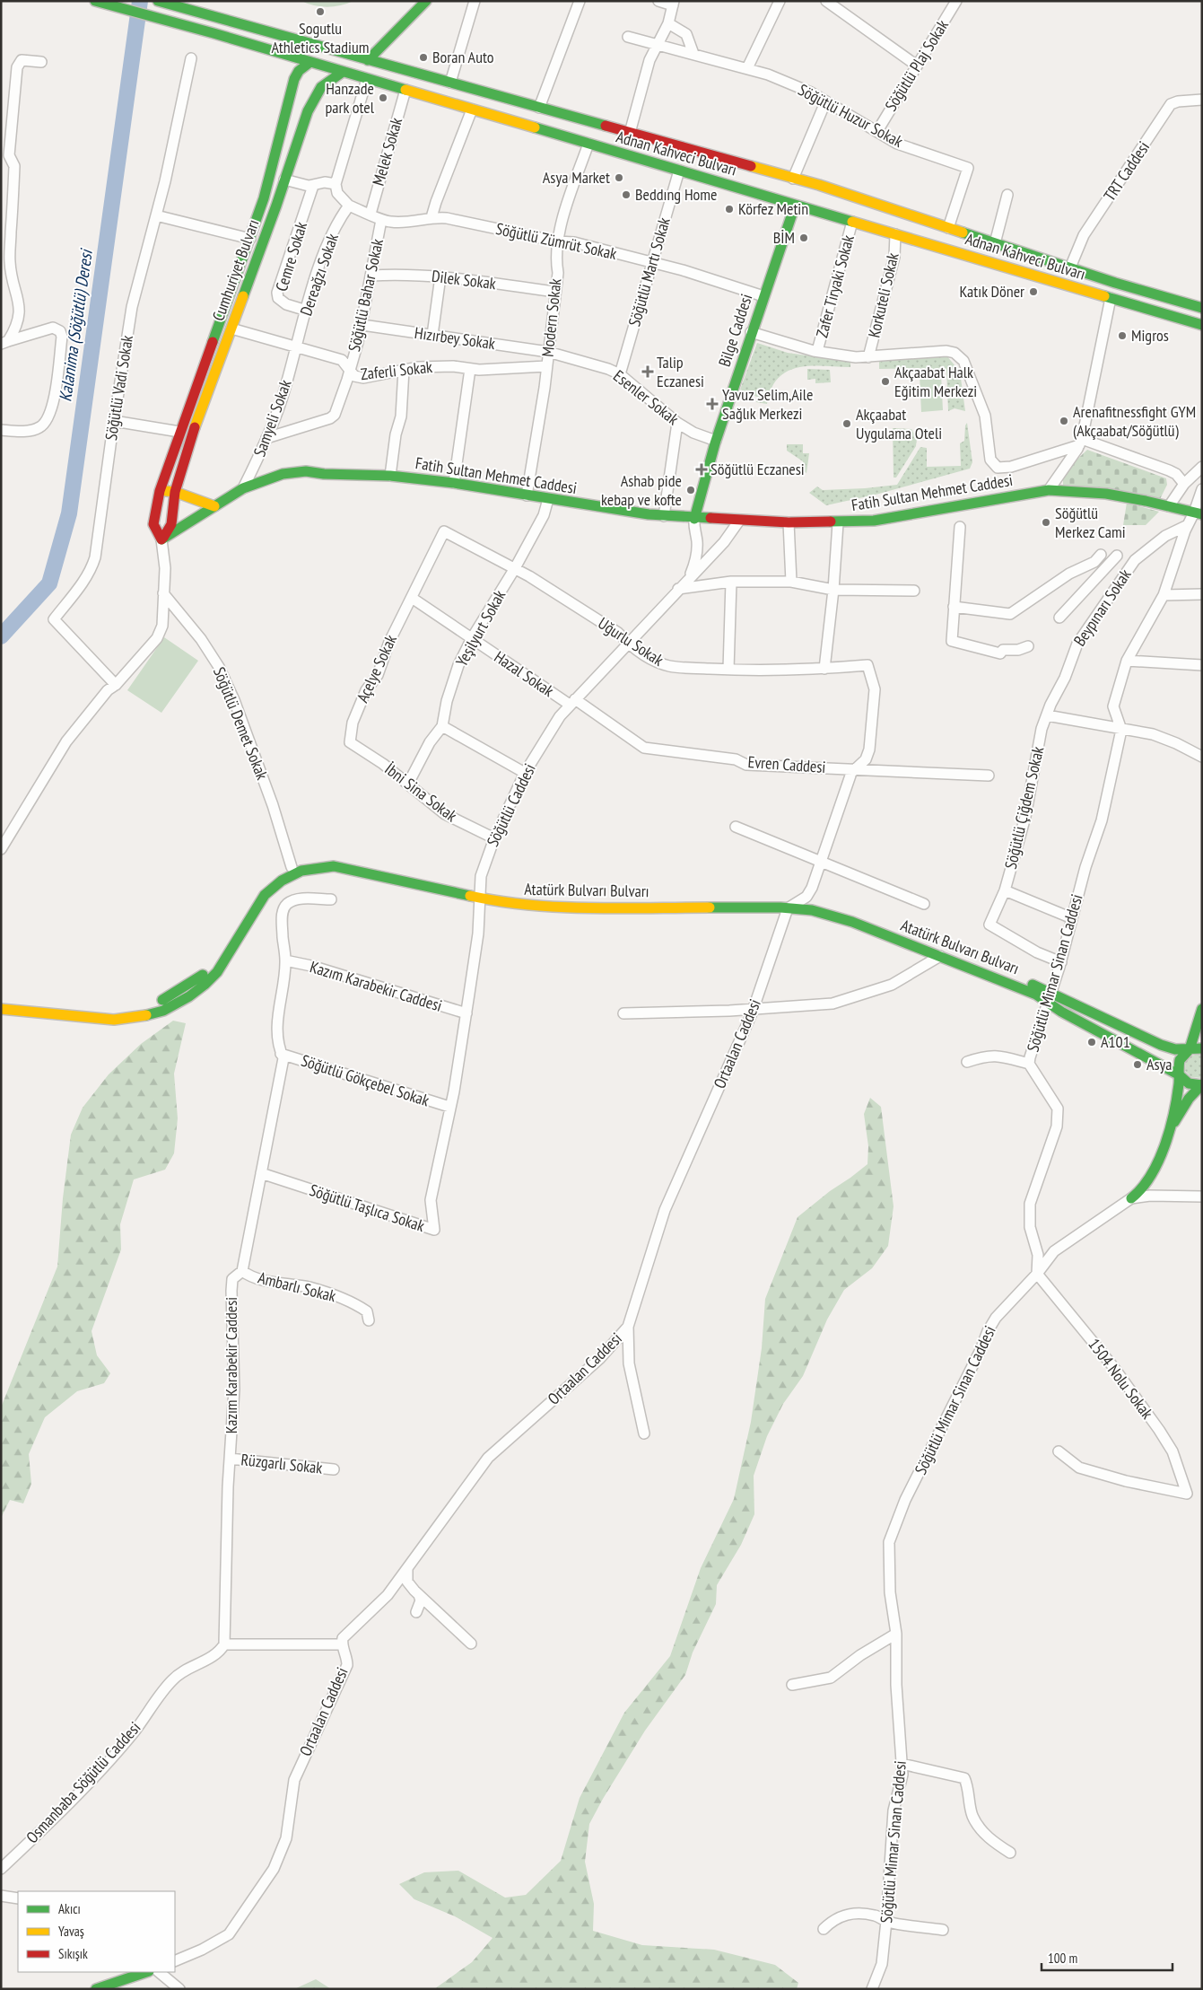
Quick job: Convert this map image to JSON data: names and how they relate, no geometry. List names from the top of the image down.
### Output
{
  "streets": {
    "main road": [
      "Adnan Kahveci Bulvarı",
      "Cumhuriyet Bulvarı",
      "Bilge Caddesi",
      "Fatih Sultan Mehmet Caddesi",
      "Atatürk Bulvarı Bulvarı"
    ],
    "street": [
      "Söğütlü Plaj Sokak",
      "Söğütlü Huzur Sokak",
      "Melek Sokak",
      "TRT Caddesi",
      "Söğütlü Zümrüt Sokak",
      "Cemre Sokak",
      "Söğütlü Martı Sokak",
      "Dereağzı Sokak",
      "Dilek Sokak",
      "Zafer Tiryaki Sokak",
      "Söğütlü Bahar Sokak",
      "Korkuteli Sokak",
      "Modern Sokak",
      "Hızırbey Sokak",
      "Zaferli Sokak",
      "Söğütlü Vadi Sokak",
      "Esenler Sokak",
      "Samyeli Sokak",
      "Beypınarı Sokak",
      "Yeşilyurt Sokak",
      "Uğurlu Sokak",
      "Açelye Sokak",
      "Hazal Sokak",
      "Söğütlü Demet Sokak",
      "Evren Caddesi",
      "İbni Sina Sokak",
      "Söğütlü Caddesi",
      "Söğütlü Çiğdem Sokak",
      "Söğütlü Mimar Sinan Caddesi",
      "Kazım Karabekir Caddesi",
      "Ortaalan Caddesi",
      "Söğütlü Gökçebel Sokak",
      "Söğütlü Taşlıca Sokak",
      "Ambarlı Sokak",
      "1504 Nolu Sokak",
      "Rüzgarlı Sokak",
      "Osmanbaba Söğütlü Caddesi"
    ]
  },
  "crossings": [
    ["Söğütlü Plaj Sokak", "Söğütlü Huzur Sokak"],
    ["Söğütlü Huzur Sokak", "Adnan Kahveci Bulvarı"],
    ["Melek Sokak", "Adnan Kahveci Bulvarı"],
    ["Melek Sokak", "Söğütlü Zümrüt Sokak"],
    ["Adnan Kahveci Bulvarı", "TRT Caddesi"],
    ["Adnan Kahveci Bulvarı", "Cumhuriyet Bulvarı"],
    ["Adnan Kahveci Bulvarı", "Söğütlü Martı Sokak"],
    ["Adnan Kahveci Bulvarı", "Zafer Tiryaki Sokak"],
    ["Adnan Kahveci Bulvarı", "Korkuteli Sokak"],
    ["Adnan Kahveci Bulvarı", "Modern Sokak"],
    ["Adnan Kahveci Bulvarı", "Bilge Caddesi"],
    ["Söğütlü Zümrüt Sokak", "Söğütlü Martı Sokak"],
    ["Söğütlü Zümrüt Sokak", "Dereağzı Sokak"],
    ["Söğütlü Zümrüt Sokak", "Söğütlü Bahar Sokak"],
    ["Söğütlü Zümrüt Sokak", "Modern Sokak"],
    ["Söğütlü Zümrüt Sokak", "Bilge Caddesi"],
    ["Cemre Sokak", "Dereağzı Sokak"],
    ["Cumhuriyet Bulvarı", "Zaferli Sokak"],
    ["Cumhuriyet Bulvarı", "Fatih Sultan Mehmet Caddesi"],
    ["Söğütlü Martı Sokak", "Esenler Sokak"],
    ["Dereağzı Sokak", "Zaferli Sokak"],
    ["Dereağzı Sokak", "Samyeli Sokak"],
    ["Dilek Sokak", "Söğütlü Bahar Sokak"],
    ["Dilek Sokak", "Modern Sokak"],
    ["Zafer Tiryaki Sokak", "Korkuteli Sokak"],
    ["Söğütlü Bahar Sokak", "Hızırbey Sokak"],
    ["Söğütlü Bahar Sokak", "Zaferli Sokak"],
    ["Söğütlü Bahar Sokak", "Samyeli Sokak"],
    ["Korkuteli Sokak", "Bilge Caddesi"],
    ["Modern Sokak", "Hızırbey Sokak"],
    ["Modern Sokak", "Zaferli Sokak"],
    ["Modern Sokak", "Esenler Sokak"],
    ["Modern Sokak", "Fatih Sultan Mehmet Caddesi"],
    ["Bilge Caddesi", "Esenler Sokak"],
    ["Bilge Caddesi", "Fatih Sultan Mehmet Caddesi"],
    ["Hızırbey Sokak", "Esenler Sokak"],
    ["Zaferli Sokak", "Samyeli Sokak"],
    ["Samyeli Sokak", "Fatih Sultan Mehmet Caddesi"],
    ["Fatih Sultan Mehmet Caddesi", "Yeşilyurt Sokak"],
    ["Fatih Sultan Mehmet Caddesi", "Söğütlü Caddesi"],
    ["Beypınarı Sokak", "Söğütlü Çiğdem Sokak"],
    ["Yeşilyurt Sokak", "Uğurlu Sokak"],
    ["Yeşilyurt Sokak", "Hazal Sokak"],
    ["Yeşilyurt Sokak", "İbni Sina Sokak"],
    ["Uğurlu Sokak", "Açelye Sokak"],
    ["Uğurlu Sokak", "Evren Caddesi"],
    ["Uğurlu Sokak", "Söğütlü Caddesi"],
    ["Açelye Sokak", "Hazal Sokak"],
    ["Açelye Sokak", "İbni Sina Sokak"],
    ["Hazal Sokak", "Evren Caddesi"],
    ["Hazal Sokak", "Söğütlü Caddesi"],
    ["Söğütlü Demet Sokak", "Atatürk Bulvarı Bulvarı"],
    ["Evren Caddesi", "Söğütlü Caddesi"],
    ["İbni Sina Sokak", "Söğütlü Caddesi"],
    ["Söğütlü Caddesi", "Atatürk Bulvarı Bulvarı"],
    ["Söğütlü Caddesi", "Kazım Karabekir Caddesi"],
    ["Söğütlü Caddesi", "Söğütlü Gökçebel Sokak"],
    ["Söğütlü Caddesi", "Söğütlü Taşlıca Sokak"],
    ["Söğütlü Çiğdem Sokak", "Söğütlü Mimar Sinan Caddesi"],
    ["Atatürk Bulvarı Bulvarı", "Söğütlü Mimar Sinan Caddesi"],
    ["Atatürk Bulvarı Bulvarı", "Ortaalan Caddesi"],
    ["Söğütlü Mimar Sinan Caddesi", "1504 Nolu Sokak"],
    ["Kazım Karabekir Caddesi", "Söğütlü Gökçebel Sokak"],
    ["Kazım Karabekir Caddesi", "Söğütlü Taşlıca Sokak"],
    ["Kazım Karabekir Caddesi", "Ambarlı Sokak"],
    ["Kazım Karabekir Caddesi", "Rüzgarlı Sokak"],
    ["Kazım Karabekir Caddesi", "Osmanbaba Söğütlü Caddesi"]
  ],
  "water": ["Kalanima (Söğütlü) Deresi"],
  "places": {
    "other": [
      "Sogutlu Athletics Stadium",
      "Boran Auto",
      "Hanzade park otel",
      "Asya Market",
      "Beddıng Home",
      "Körfez Metin",
      "BİM",
      "Katık Döner",
      "Migros",
      "Akçaabat Halk Eğitim Merkezi",
      "Arenafitnessfight GYM (Akçaabat/Söğütlü)",
      "Akçaabat Uygulama Oteli",
      "Ashab pide kebap ve kofte",
      "Söğütlü Merkez Cami",
      "A101",
      "Asya"
    ],
    "health": ["Talip Eczanesi", "Yavuz Selim,Aile Sağlık Merkezi", "Söğütlü Eczanesi"]
  },
  "legend": ["Akıcı", "Yavaş", "Sıkışık"],
  "scale_bar": "100 m"
}
